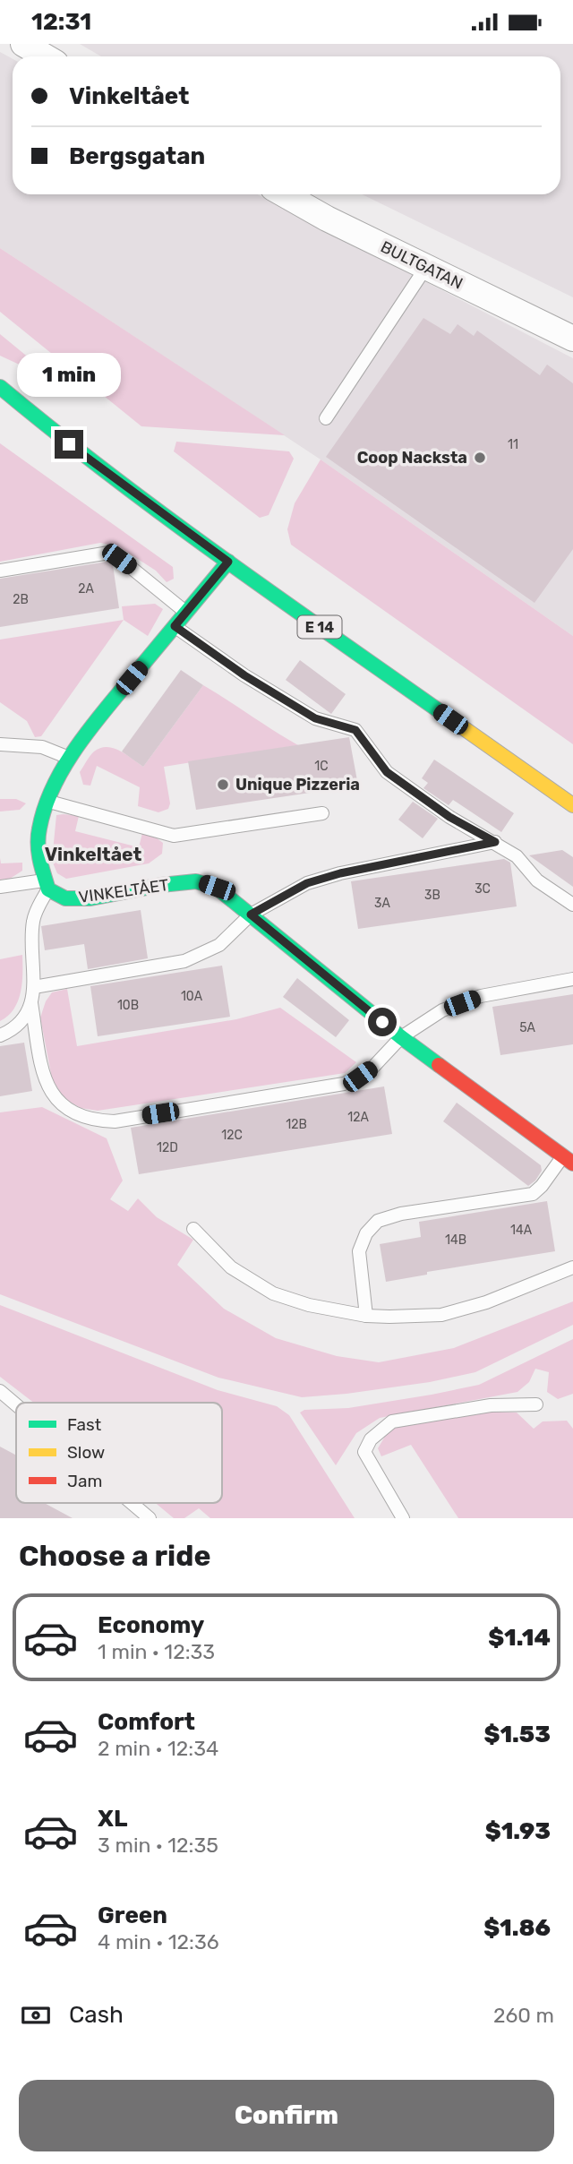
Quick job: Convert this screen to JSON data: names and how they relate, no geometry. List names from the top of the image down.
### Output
{
  "streets": {
    "main road": ["E 14", "VINKELTÅET"],
    "street": ["BULTGATAN"]
  },
  "districts": ["Vinkeltået"],
  "places": ["Coop Nacksta", "Unique Pizzeria"],
  "house_numbers": [
    "11",
    "2A",
    "2B",
    "1C",
    "3C",
    "3B",
    "3A",
    "10A",
    "10B",
    "5A",
    "12A",
    "12B",
    "12C",
    "12D",
    "14A",
    "14B"
  ],
  "legend": ["Fast", "Slow", "Jam"],
  "page": {
    "status": "12:31",
    "banner": ["Vinkeltået", "Bergsgatan"],
    "bubble": "1 min",
    "heading": "Choose a ride",
    "list": [
      {
        "name": "Economy",
        "note": "1 min · 12:33",
        "value": "$1.14"
      },
      {
        "name": "Comfort",
        "note": "2 min · 12:34",
        "value": "$1.53"
      },
      {
        "name": "XL",
        "note": "3 min · 12:35",
        "value": "$1.93"
      },
      {
        "name": "Green",
        "note": "4 min · 12:36",
        "value": "$1.86"
      }
    ],
    "pay": ["Cash", "260 m"],
    "buttons": "Confirm"
  }
}
